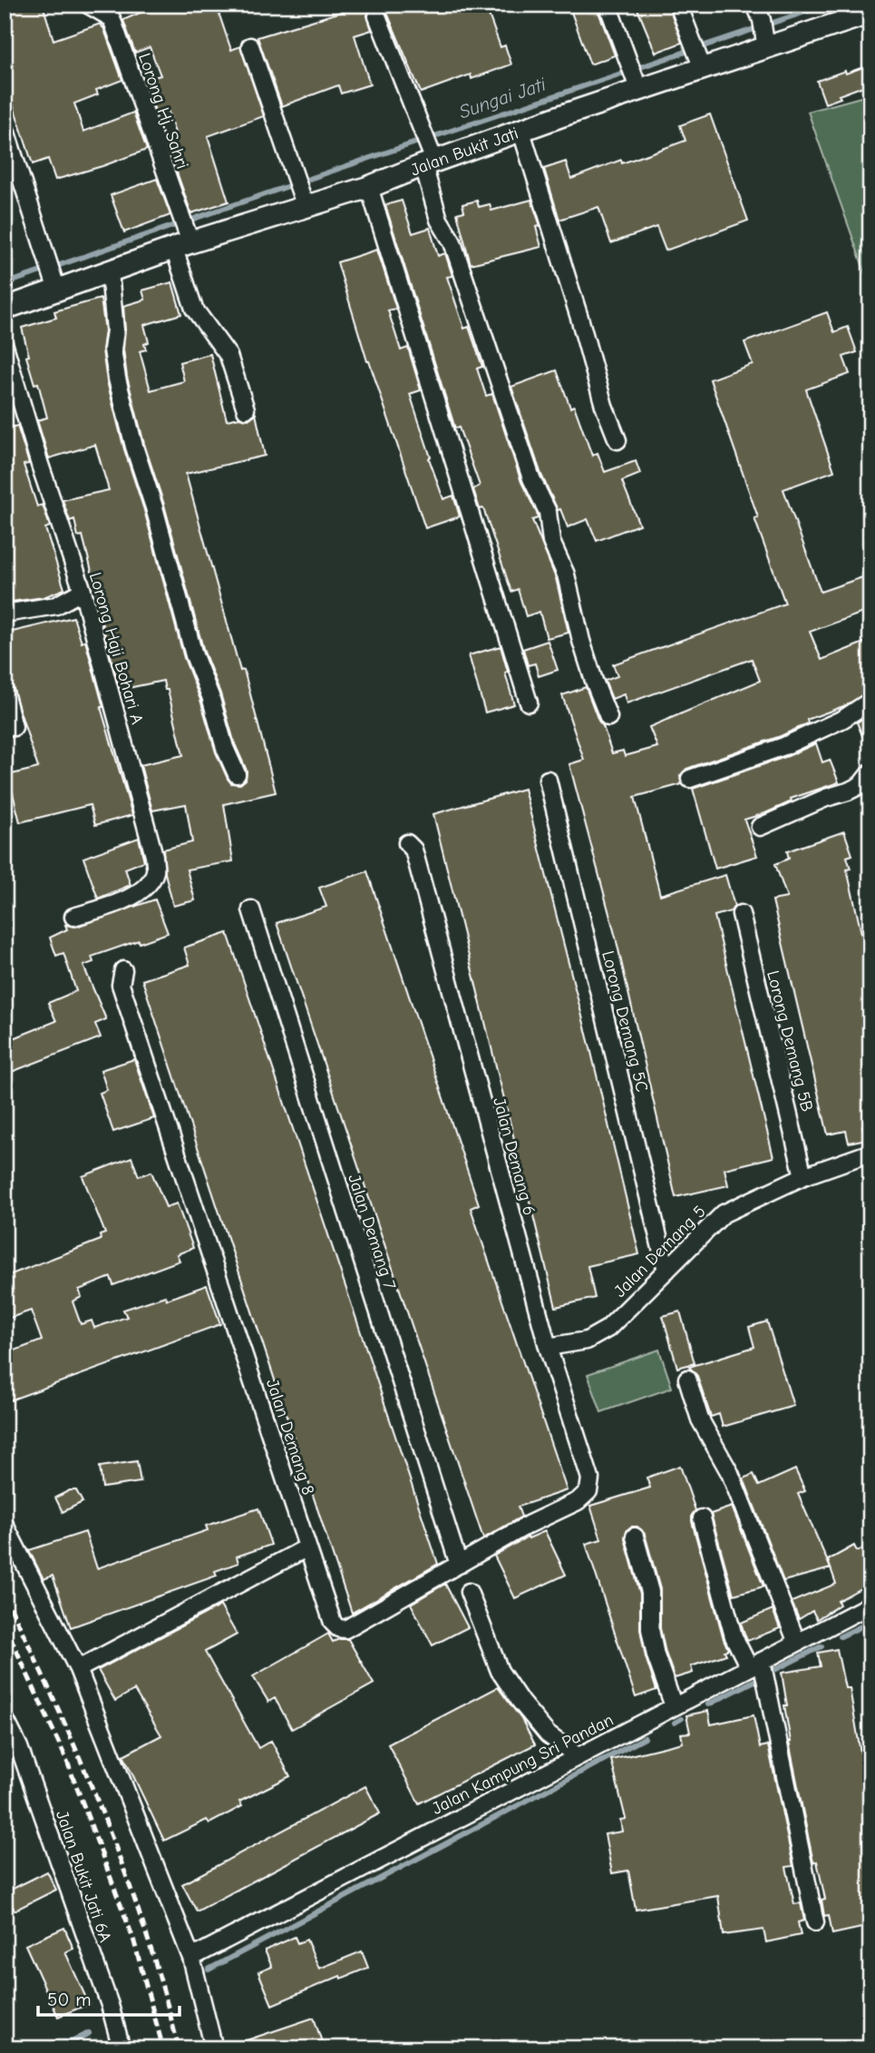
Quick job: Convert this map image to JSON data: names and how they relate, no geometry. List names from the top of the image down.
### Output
{
  "streets": {
    "street": [
      "Lorong Hj. Sahri",
      "Jalan Bukit Jati",
      "Lorong Haji Bohari A",
      "Lorong Demang 5C",
      "Lorong Demang 5B",
      "Jalan Demang 6",
      "Jalan Demang 7",
      "Jalan Demang 5",
      "Jalan Demang 8",
      "Jalan Kampung Sri Pandan",
      "Jalan Bukit Jati 6A"
    ]
  },
  "crossings": [
    ["Lorong Hj. Sahri", "Jalan Bukit Jati"],
    ["Lorong Demang 5C", "Jalan Demang 5"],
    ["Lorong Demang 5B", "Jalan Demang 5"],
    ["Jalan Demang 6", "Jalan Demang 5"],
    ["Jalan Demang 6", "Jalan Demang 8"],
    ["Jalan Demang 7", "Jalan Demang 8"]
  ],
  "water": ["Sungai Jati"],
  "scale_bar": "50 m"
}
